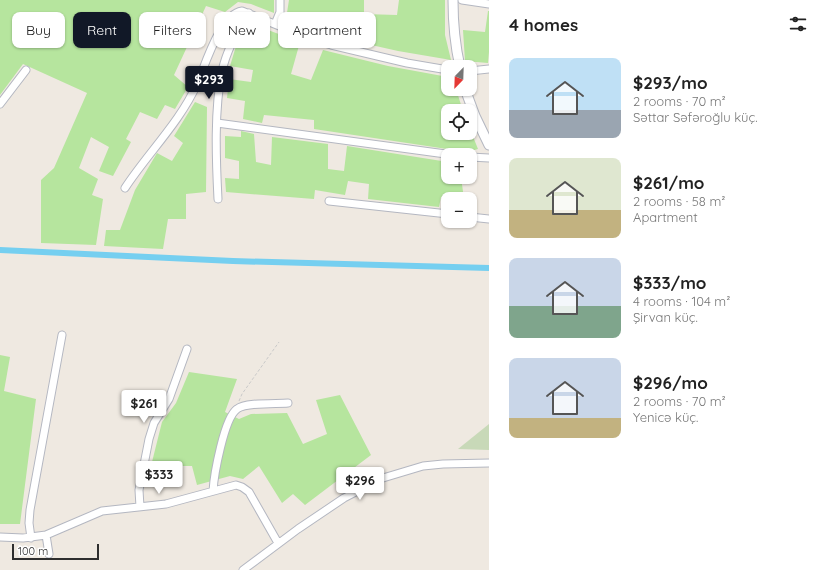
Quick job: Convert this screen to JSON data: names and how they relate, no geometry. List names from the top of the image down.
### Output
{
  "scale_bar": "100 m",
  "north": "bottom left",
  "page": {
    "heading": "4 homes",
    "chip": [
      "Buy",
      "Rent",
      "Filters",
      "New",
      "Apartment"
    ],
    "list": [
      {
        "name": "$293/mo",
        "note": "2 rooms · 70 m² · Səttar Səfəroğlu küç."
      },
      {
        "name": "$261/mo",
        "note": "2 rooms · 58 m² · Apartment"
      },
      {
        "name": "$333/mo",
        "note": "4 rooms · 104 m² · Şirvan küç."
      },
      {
        "name": "$296/mo",
        "note": "2 rooms · 70 m² · Yenicə küç."
      }
    ],
    "map_buttons": ["+", "−"],
    "price": [
      "$293",
      "$261",
      "$333",
      "$296"
    ],
    "scale": "100 m"
  }
}
